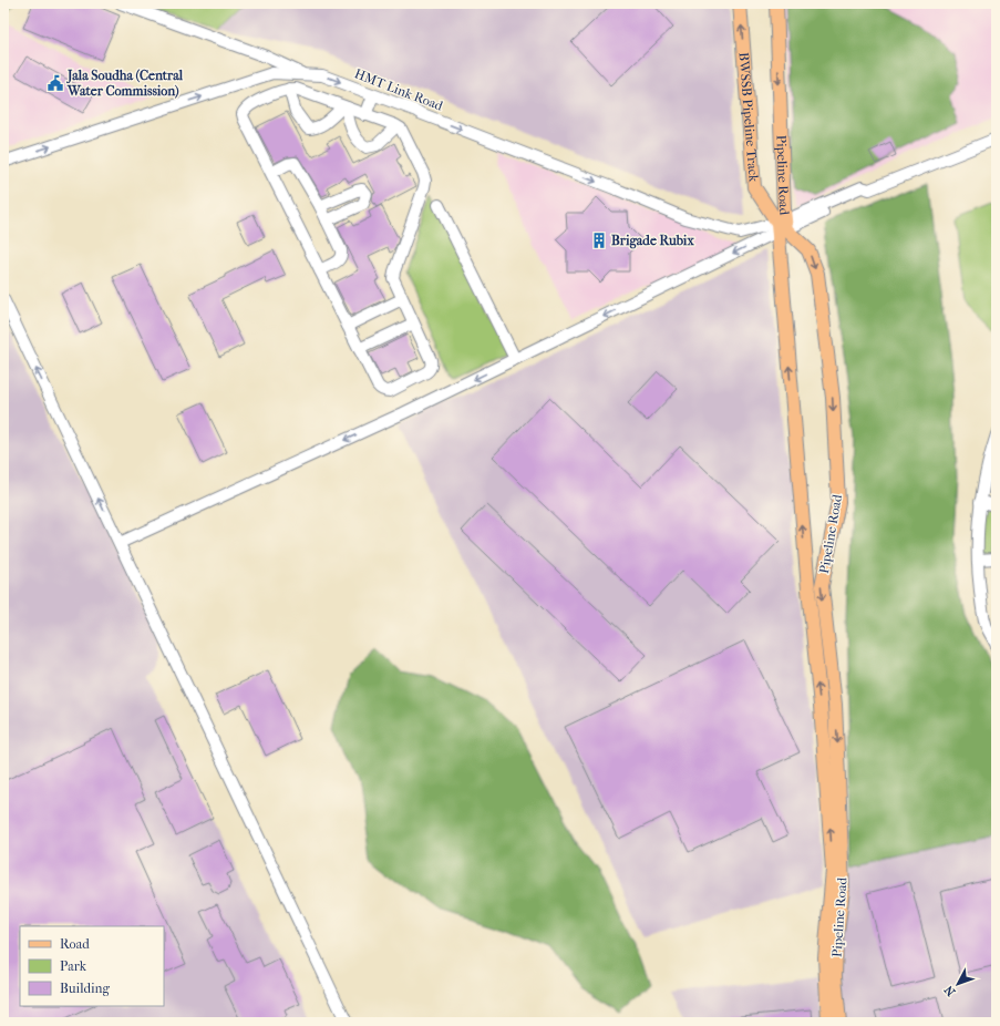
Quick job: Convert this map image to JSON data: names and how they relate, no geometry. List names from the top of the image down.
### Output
{
  "streets": {
    "main road": ["BWSSB Pipeline Track", "Pipeline Road"],
    "street": ["HMT Link Road"]
  },
  "crossings": [
    ["HMT Link Road", "BWSSB Pipeline Track"],
    ["HMT Link Road", "Pipeline Road"],
    ["BWSSB Pipeline Track", "Pipeline Road"]
  ],
  "one_way": ["BWSSB Pipeline Track"],
  "places": {
    "public building": ["Jala Soudha (Central Water Commission)"],
    "building": ["Brigade Rubix"]
  },
  "legend": ["Road", "Park", "Building"],
  "north": "bottom left"
}
